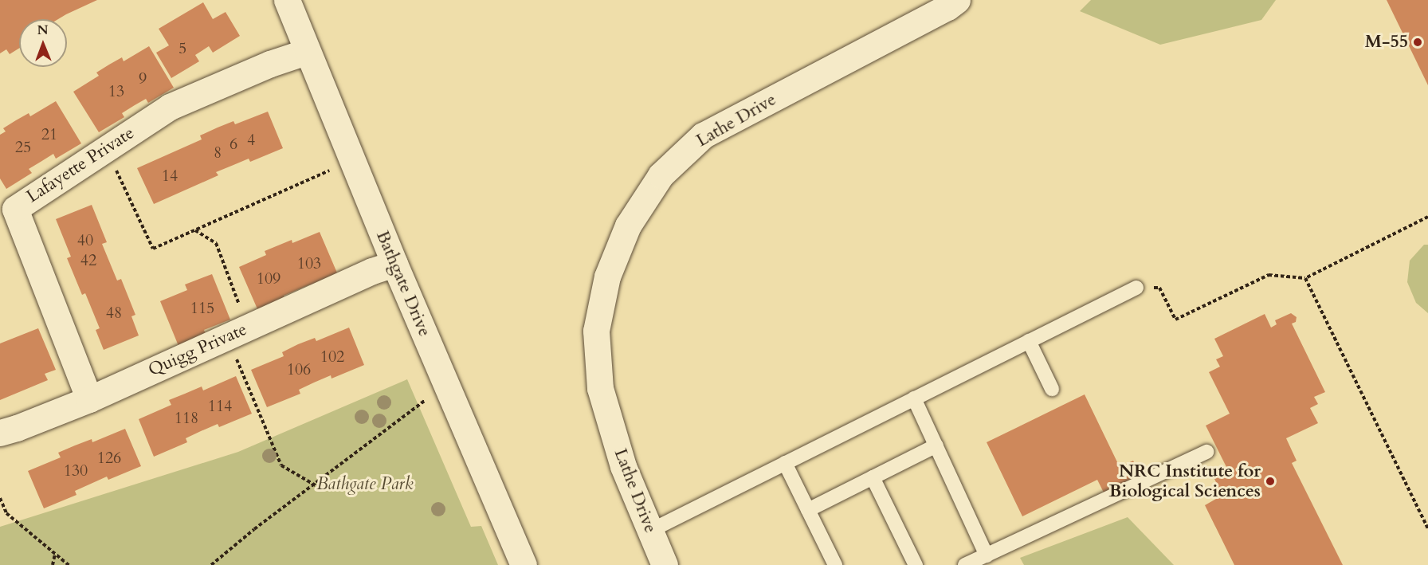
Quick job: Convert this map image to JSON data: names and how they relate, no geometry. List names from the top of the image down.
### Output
{
  "streets": {
    "street": [
      "Lathe Drive",
      "Lafayette Private",
      "Bathgate Drive",
      "Quigg Private"
    ]
  },
  "crossings": [
    ["Lafayette Private", "Bathgate Drive"],
    ["Lafayette Private", "Quigg Private"],
    ["Bathgate Drive", "Quigg Private"]
  ],
  "parks": ["Bathgate Park"],
  "places": ["M-55", "NRC Institute for Biological Sciences"],
  "house_numbers": [
    "5",
    "9",
    "13",
    "21",
    "4",
    "6",
    "25",
    "8",
    "14",
    "40",
    "42",
    "103",
    "109",
    "115",
    "48",
    "102",
    "106",
    "114",
    "118",
    "126",
    "130"
  ],
  "north": "top"
}
